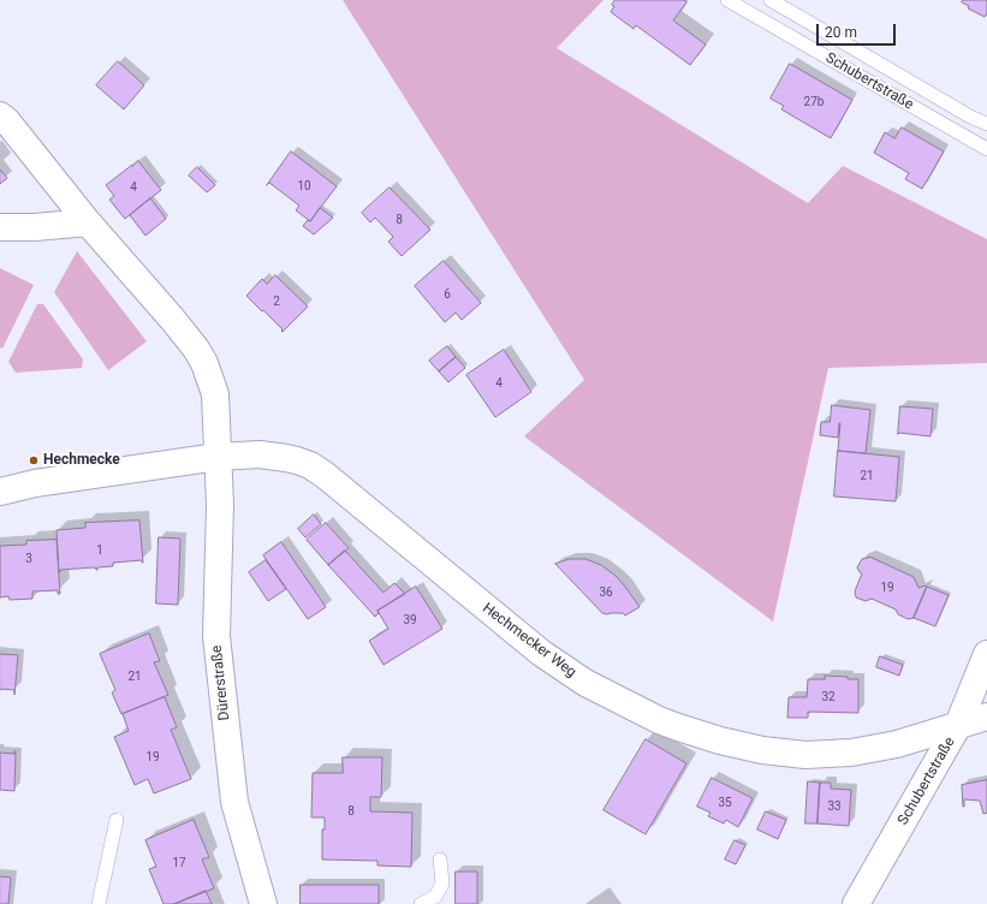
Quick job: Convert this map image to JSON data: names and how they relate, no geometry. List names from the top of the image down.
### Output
{
  "streets": {
    "street": ["Schubertstraße", "Hechmecker Weg", "Dürerstraße"]
  },
  "crossings": [
    ["Schubertstraße", "Hechmecker Weg"],
    ["Hechmecker Weg", "Dürerstraße"]
  ],
  "places": ["Hechmecke"],
  "house_numbers": [
    "27b",
    "10",
    "4",
    "8",
    "6",
    "2",
    "4",
    "21",
    "1",
    "3",
    "19",
    "36",
    "39",
    "21",
    "32",
    "19",
    "35",
    "33",
    "8",
    "17"
  ],
  "scale_bar": "20 m"
}
